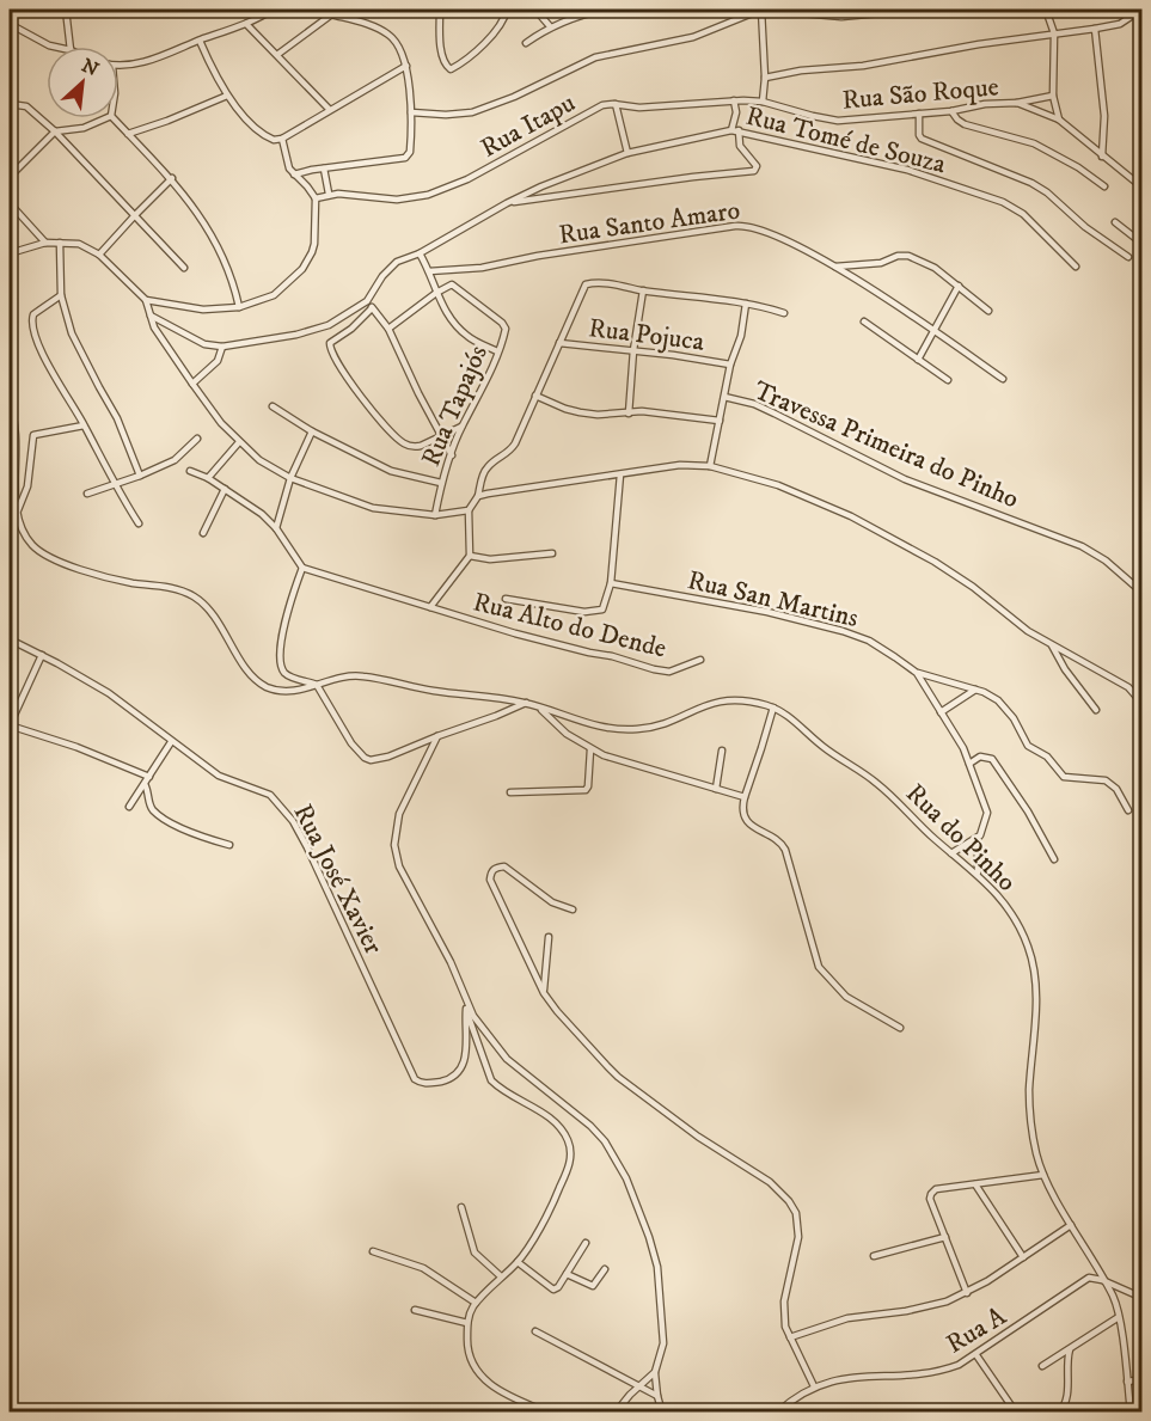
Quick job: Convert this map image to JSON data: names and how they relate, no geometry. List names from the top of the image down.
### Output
{
  "streets": {
    "street": [
      "Rua São Roque",
      "Rua Itapu",
      "Rua Tomé de Souza",
      "Rua Santo Amaro",
      "Rua Pojuca",
      "Rua Tapajós",
      "Travessa Primeira do Pinho",
      "Rua San Martins",
      "Rua Alto do Dende",
      "Rua do Pinho",
      "Rua José Xavier",
      "Rua A"
    ]
  },
  "crossings": [
    ["Rua São Roque", "Rua Itapu"],
    ["Rua San Martins", "Rua do Pinho"],
    ["Rua do Pinho", "Rua A"]
  ],
  "north": "top right"
}
